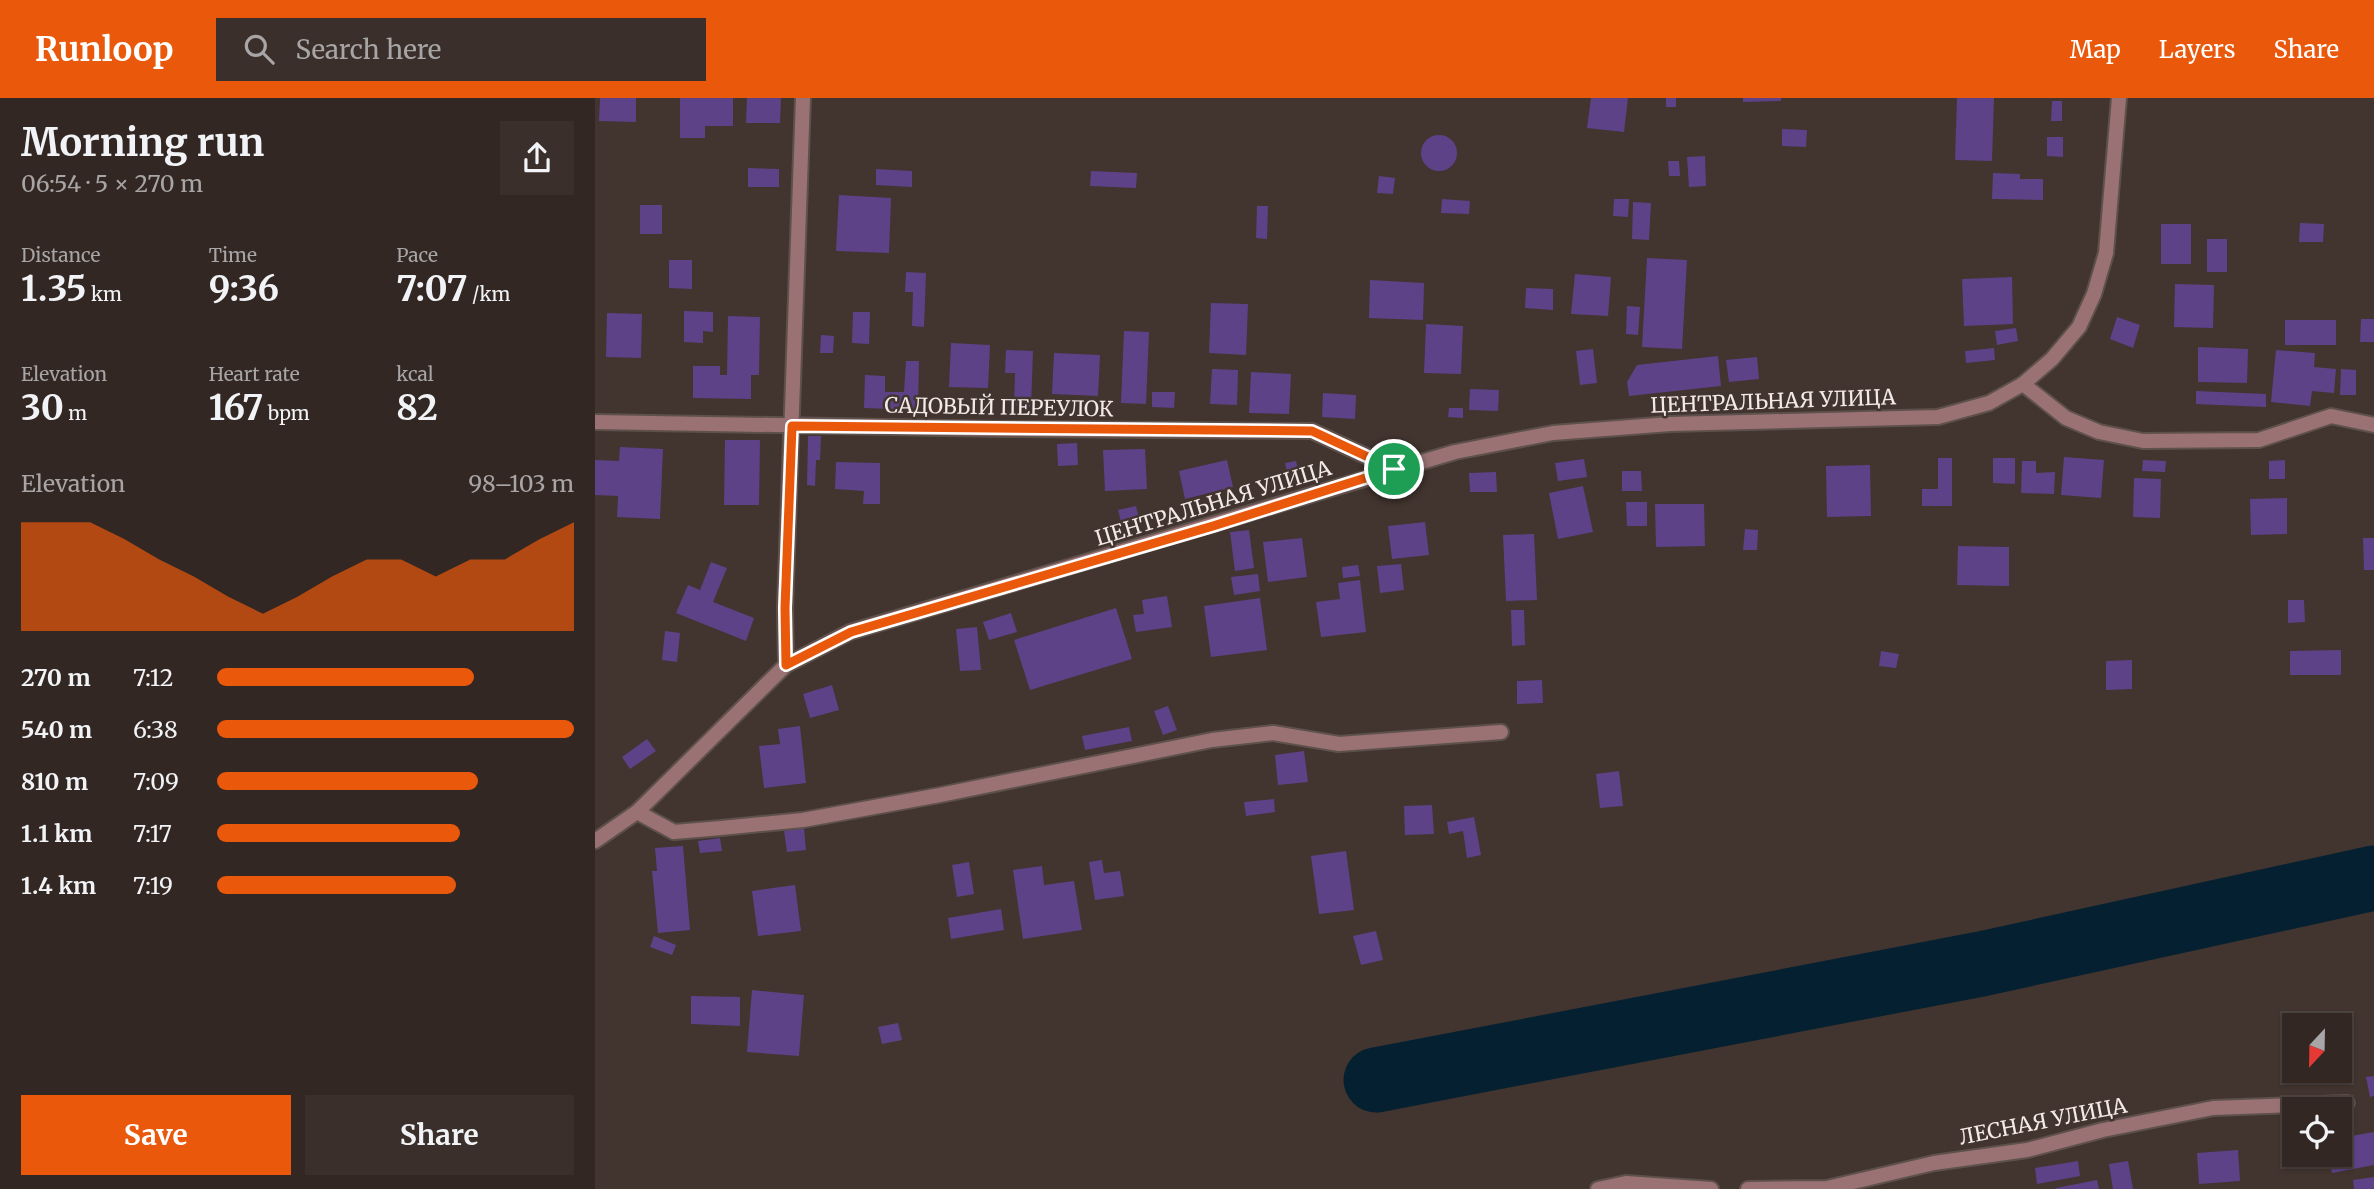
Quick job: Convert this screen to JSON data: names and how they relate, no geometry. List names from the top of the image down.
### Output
{
  "streets": {
    "street": ["ЦЕНТРАЛЬНАЯ УЛИЦА", "САДОВЫЙ ПЕРЕУЛОК", "ЛЕСНАЯ УЛИЦА"]
  },
  "crossings": [
    ["ЦЕНТРАЛЬНАЯ УЛИЦА", "САДОВЫЙ ПЕРЕУЛОК"]
  ],
  "north": "bottom",
  "page": {
    "header": "Runloop",
    "search": "Search here",
    "nav": ["Map", "Layers", "Share"],
    "heading": ["Morning run", "06:54 · 5 × 270 m"],
    "stats": [
      ["Distance", "1.35 km"],
      ["Time", "9:36"],
      ["Pace", "7:07 /km"],
      ["Elevation", "30 m"],
      ["Heart rate", "167 bpm"],
      ["kcal", "82"]
    ],
    "chart": ["Elevation", "98–103 m"],
    "list": [
      {
        "name": "270 m",
        "note": "7:12"
      },
      {
        "name": "540 m",
        "note": "6:38"
      },
      {
        "name": "810 m",
        "note": "7:09"
      },
      {
        "name": "1.1 km",
        "note": "7:17"
      },
      {
        "name": "1.4 km",
        "note": "7:19"
      }
    ],
    "buttons": ["Save", "Share"]
  }
}
